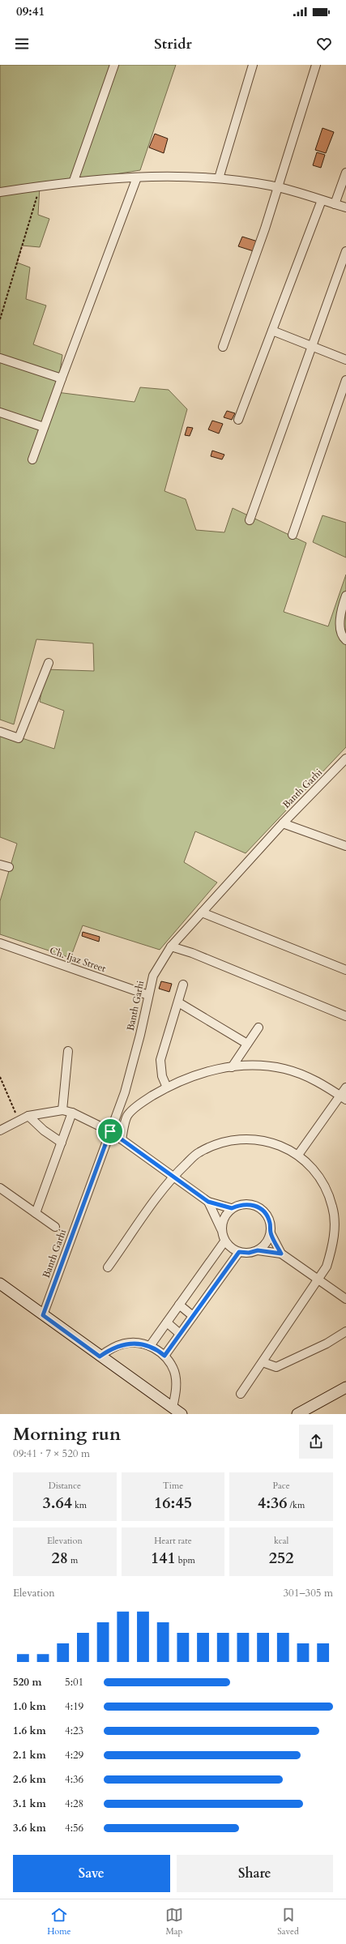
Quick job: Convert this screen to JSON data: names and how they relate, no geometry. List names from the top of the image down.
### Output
{
  "streets": {
    "street": ["Banth Garhi", "Ch. Ijaz Street"]
  },
  "crossings": [
    ["Banth Garhi", "Ch. Ijaz Street"]
  ],
  "page": {
    "status": "09:41",
    "header": "Stridr",
    "heading": ["Morning run", "09:41 · 7 × 520 m"],
    "stats": [
      ["Distance", "3.64 km"],
      ["Time", "16:45"],
      ["Pace", "4:36 /km"],
      ["Elevation", "28 m"],
      ["Heart rate", "141 bpm"],
      ["kcal", "252"]
    ],
    "chart": ["Elevation", "301–305 m"],
    "list": [
      {
        "name": "520 m",
        "note": "5:01"
      },
      {
        "name": "1.0 km",
        "note": "4:19"
      },
      {
        "name": "1.6 km",
        "note": "4:23"
      },
      {
        "name": "2.1 km",
        "note": "4:29"
      },
      {
        "name": "2.6 km",
        "note": "4:36"
      },
      {
        "name": "3.1 km",
        "note": "4:28"
      },
      {
        "name": "3.6 km",
        "note": "4:56"
      }
    ],
    "buttons": ["Save", "Share"],
    "tabs": ["Home", "Map", "Saved"]
  }
}
